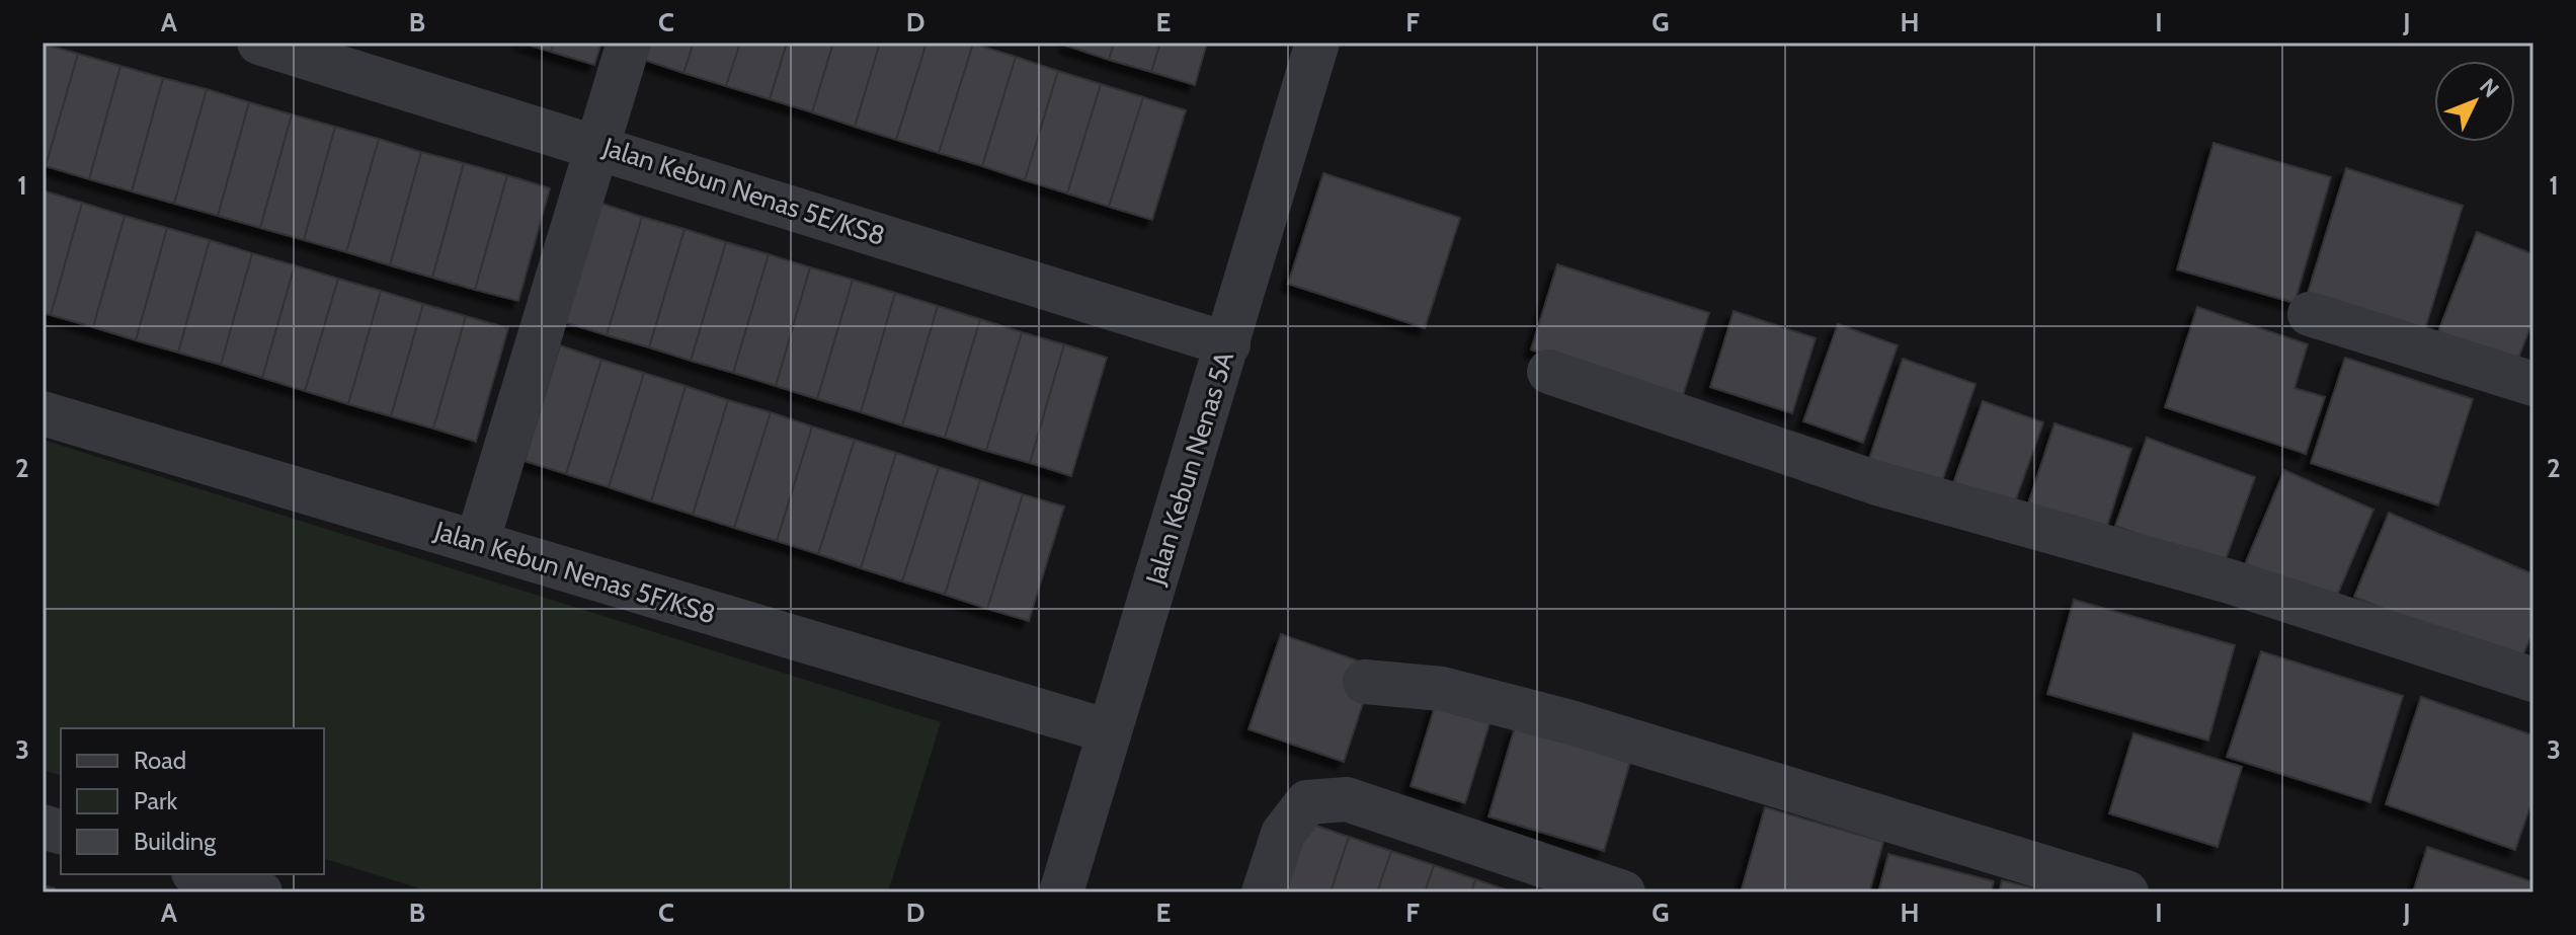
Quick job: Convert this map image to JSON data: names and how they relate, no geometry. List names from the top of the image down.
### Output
{
  "streets": {
    "street": ["Jalan Kebun Nenas 5E/KS8", "Jalan Kebun Nenas 5A", "Jalan Kebun Nenas 5F/KS8"]
  },
  "crossings": [
    ["Jalan Kebun Nenas 5E/KS8", "Jalan Kebun Nenas 5A"],
    ["Jalan Kebun Nenas 5A", "Jalan Kebun Nenas 5F/KS8"]
  ],
  "legend": ["Road", "Park", "Building"],
  "north": "top right",
  "grid": {
    "columns": [
      "A",
      "B",
      "C",
      "D",
      "E",
      "F",
      "G",
      "H",
      "I",
      "J"
    ],
    "rows": ["1", "2", "3"]
  }
}
